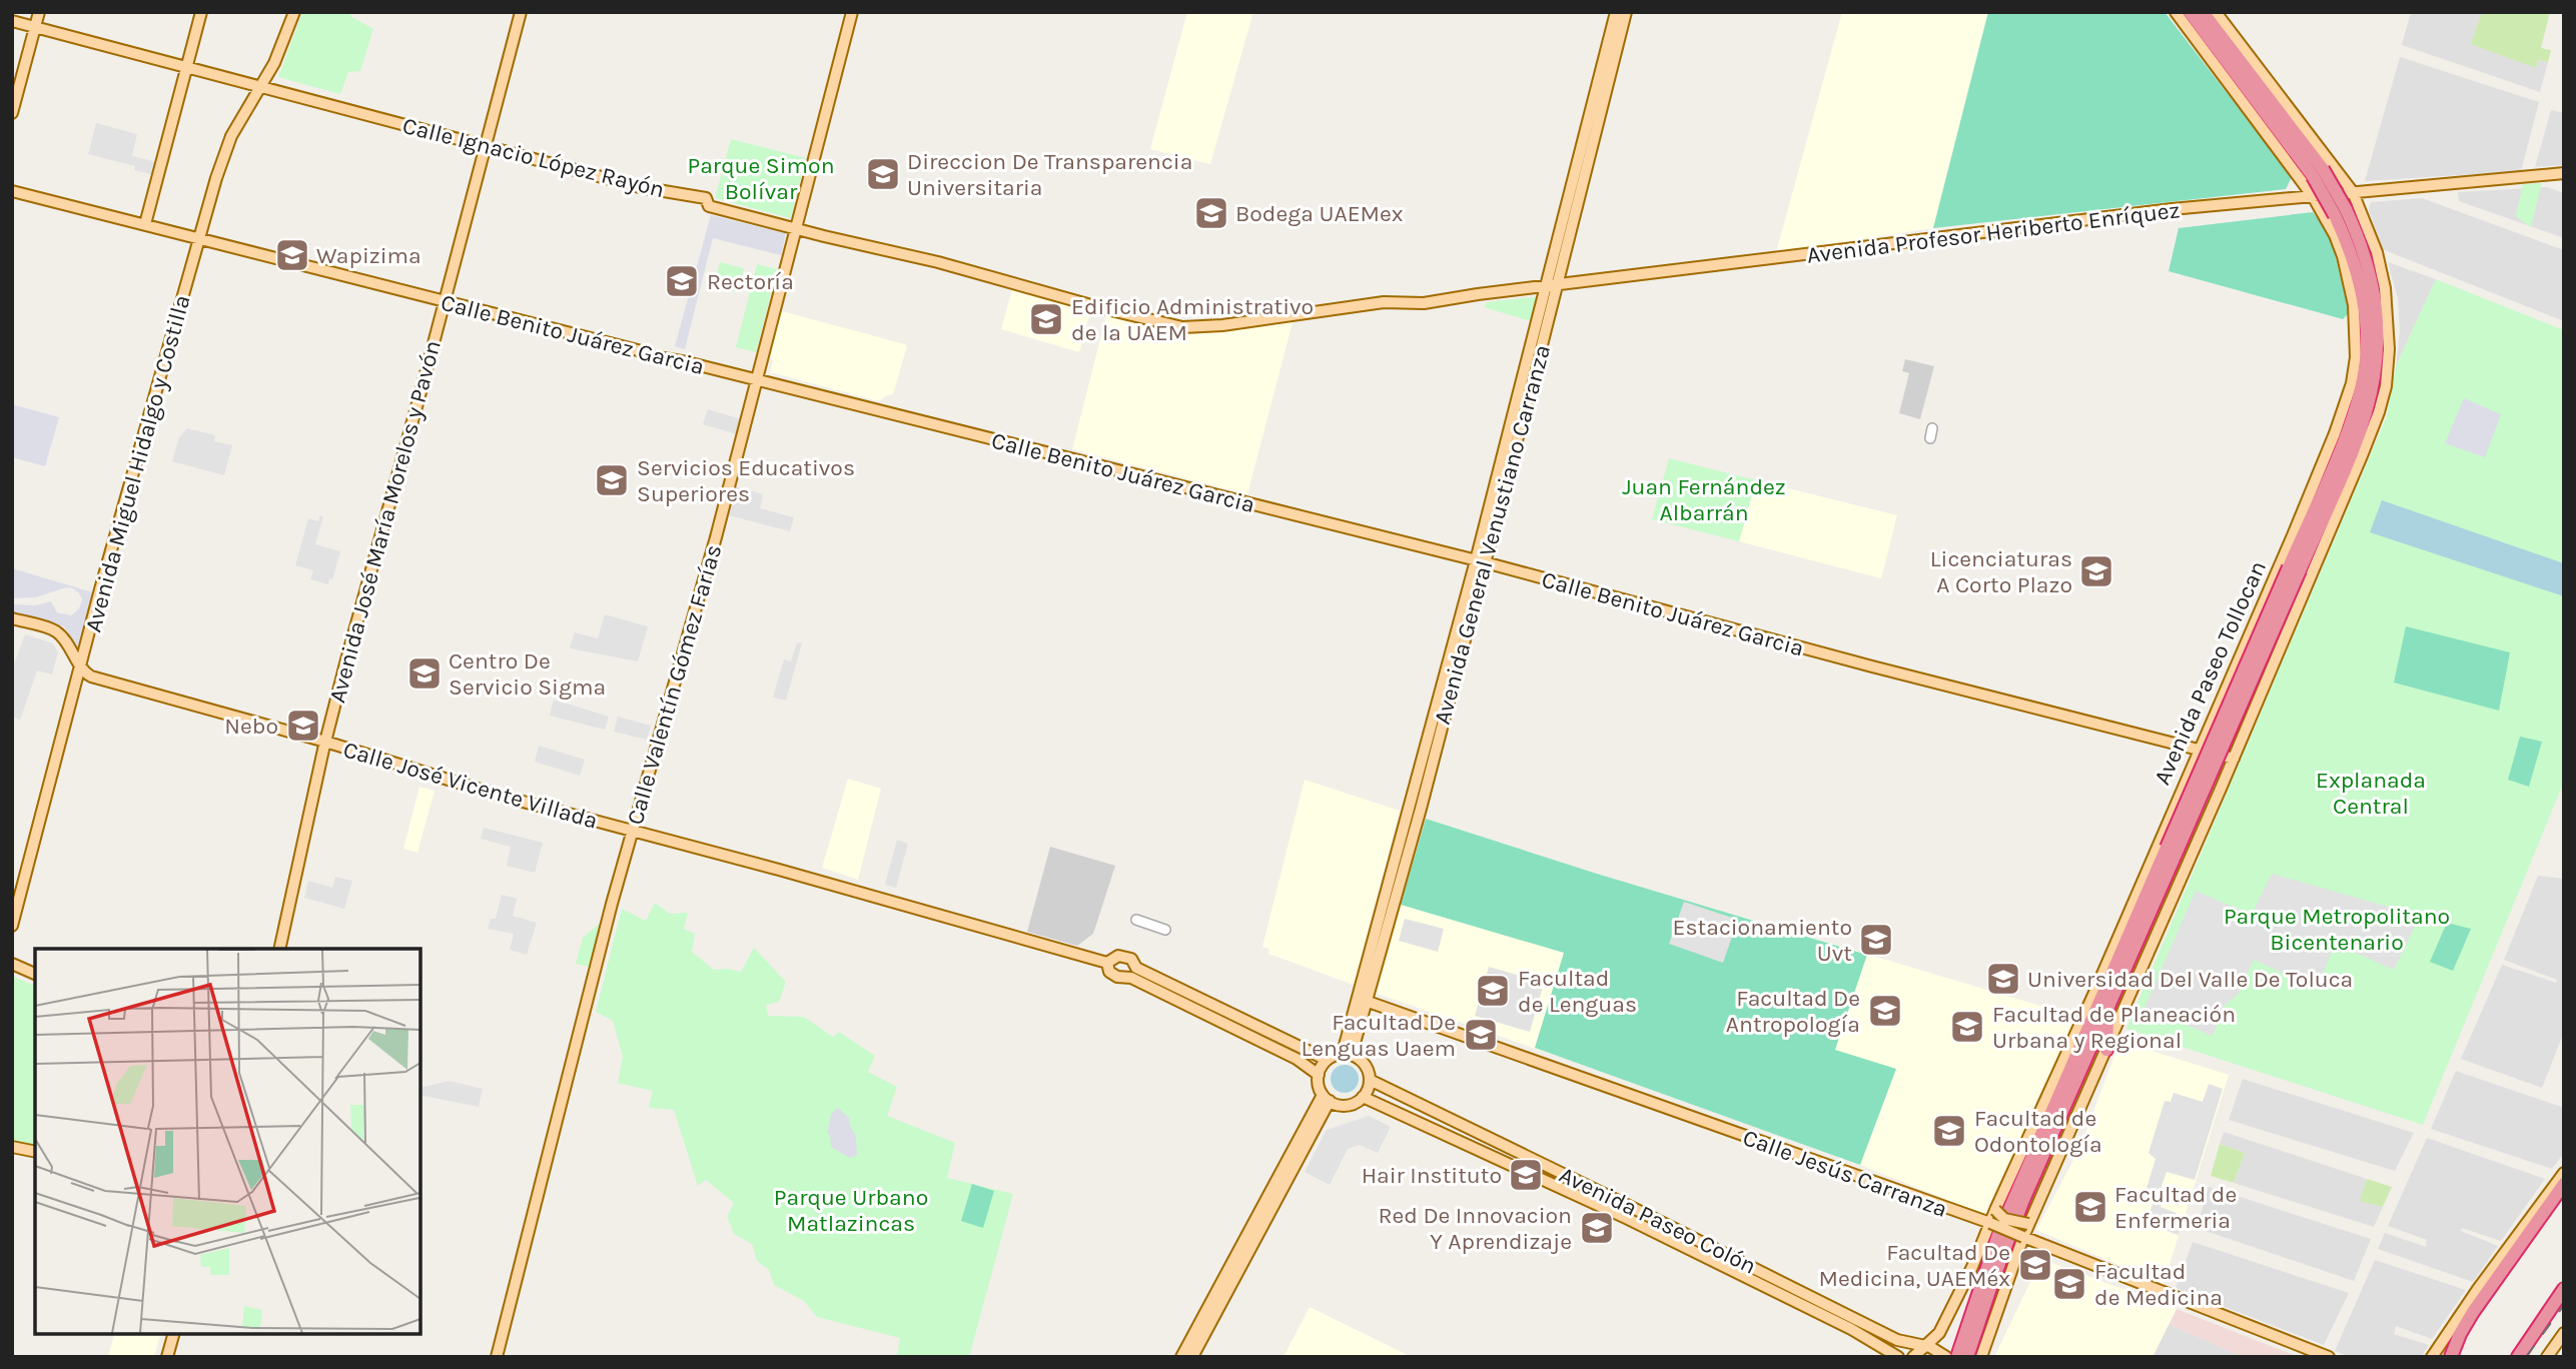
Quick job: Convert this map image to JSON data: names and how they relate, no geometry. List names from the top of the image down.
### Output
{
  "streets": {
    "highway": ["Avenida Paseo Tollocan"],
    "main road": [
      "Calle Ignacio López Rayón",
      "Avenida Profesor Heriberto Enríquez",
      "Calle Benito Juárez Garcia",
      "Avenida Miguel Hidalgo y Costilla",
      "Avenida José María Morelos y Pavón",
      "Avenida General Venustiano Carranza",
      "Calle Valentín Gómez Farías",
      "Calle José Vicente Villada",
      "Calle Jesús Carranza",
      "Avenida Paseo Colón"
    ]
  },
  "crossings": [
    ["Calle Ignacio López Rayón", "Avenida Profesor Heriberto Enríquez"],
    ["Calle Ignacio López Rayón", "Avenida Miguel Hidalgo y Costilla"],
    ["Calle Ignacio López Rayón", "Avenida José María Morelos y Pavón"],
    ["Calle Ignacio López Rayón", "Calle Valentín Gómez Farías"],
    ["Avenida Profesor Heriberto Enríquez", "Avenida General Venustiano Carranza"],
    ["Avenida Profesor Heriberto Enríquez", "Avenida Paseo Tollocan"],
    ["Calle Benito Juárez Garcia", "Avenida Miguel Hidalgo y Costilla"],
    ["Calle Benito Juárez Garcia", "Avenida José María Morelos y Pavón"],
    ["Calle Benito Juárez Garcia", "Avenida General Venustiano Carranza"],
    ["Calle Benito Juárez Garcia", "Avenida Paseo Tollocan"],
    ["Calle Benito Juárez Garcia", "Calle Valentín Gómez Farías"],
    ["Avenida Miguel Hidalgo y Costilla", "Calle José Vicente Villada"],
    ["Avenida José María Morelos y Pavón", "Calle José Vicente Villada"],
    ["Avenida General Venustiano Carranza", "Calle Jesús Carranza"],
    ["Avenida General Venustiano Carranza", "Avenida Paseo Colón"],
    ["Avenida Paseo Tollocan", "Calle Jesús Carranza"],
    ["Avenida Paseo Tollocan", "Avenida Paseo Colón"],
    ["Calle Valentín Gómez Farías", "Calle José Vicente Villada"]
  ],
  "parks": [
    "Parque Simon Bolívar",
    "Juan Fernández Albarrán",
    "Explanada Central",
    "Parque Metropolitano Bicentenario",
    "Parque Urbano Matlazincas"
  ],
  "places": {
    "school or university": [
      "Direccion De Transparencia Universitaria",
      "Bodega UAEMex",
      "Wapizima",
      "Rectoría",
      "Edificio Administrativo de la UAEM",
      "Servicios Educativos Superiores",
      "Licenciaturas A Corto Plazo",
      "Centro De Servicio Sigma",
      "Nebo",
      "Estacionamiento Uvt",
      "Universidad Del Valle De Toluca",
      "Facultad de Lenguas",
      "Facultad De Antropología",
      "Facultad de Planeación Urbana y Regional",
      "Facultad De Lenguas Uaem",
      "Facultad de Odontología",
      "Hair Instituto",
      "Facultad de Enfermeria",
      "Red De Innovacion Y Aprendizaje",
      "Facultad De Medicina, UAEMéx",
      "Facultad de Medicina"
    ]
  }
}
